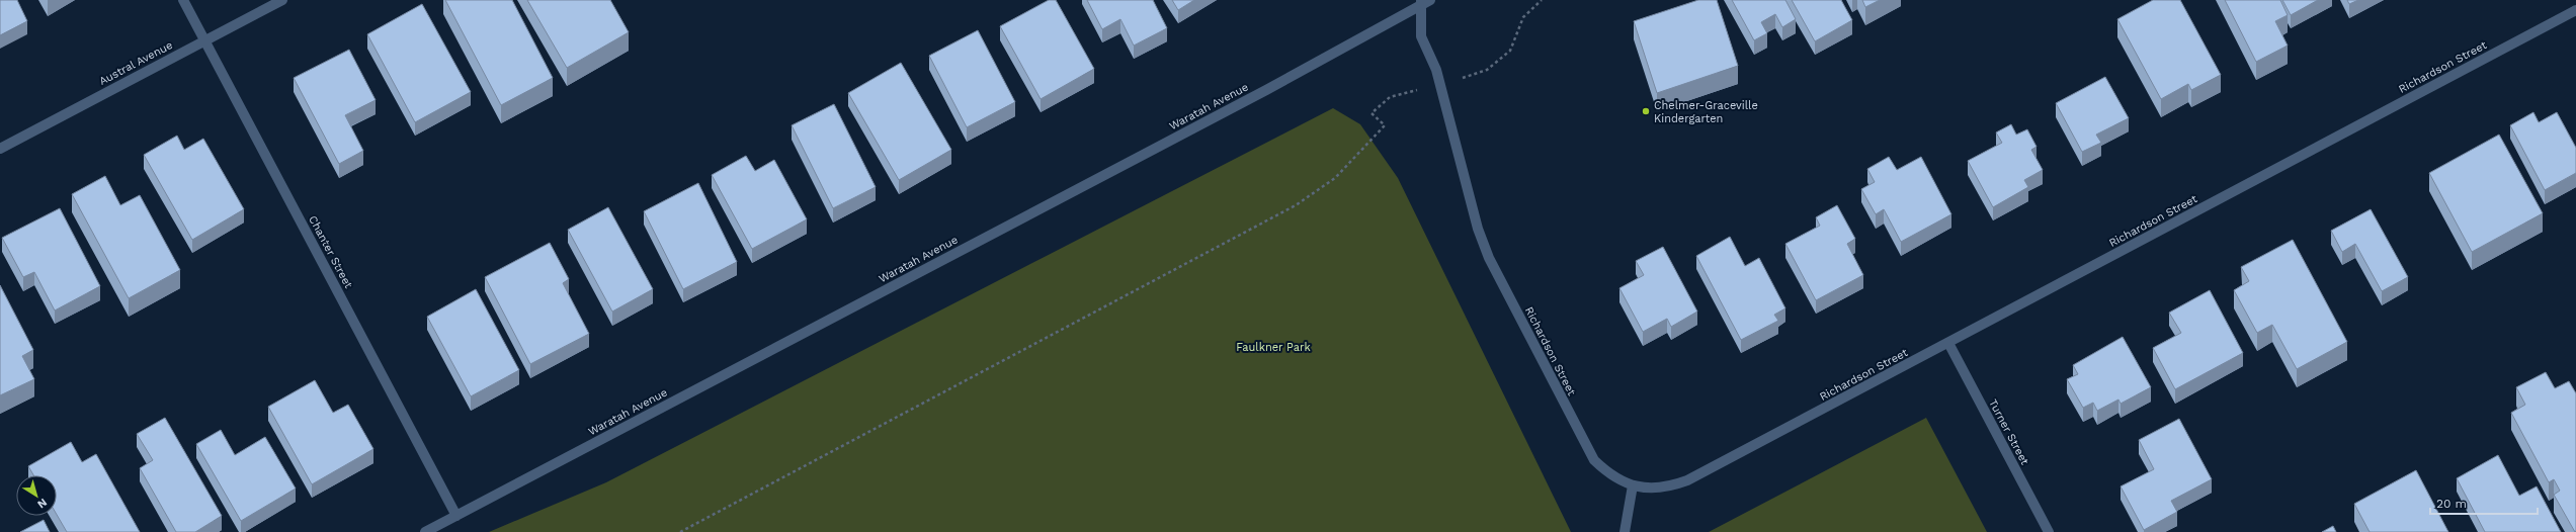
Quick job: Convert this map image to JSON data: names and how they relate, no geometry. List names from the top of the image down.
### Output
{
  "streets": {
    "street": [
      "Austral Avenue",
      "Richardson Street",
      "Waratah Avenue",
      "Chanter Street",
      "Turner Street"
    ]
  },
  "crossings": [
    ["Austral Avenue", "Chanter Street"],
    ["Richardson Street", "Waratah Avenue"],
    ["Richardson Street", "Turner Street"],
    ["Waratah Avenue", "Chanter Street"]
  ],
  "parks": ["Faulkner Park"],
  "places": ["Chelmer-Graceville Kindergarten"],
  "scale_bar": "20 m",
  "north": "bottom right"
}
